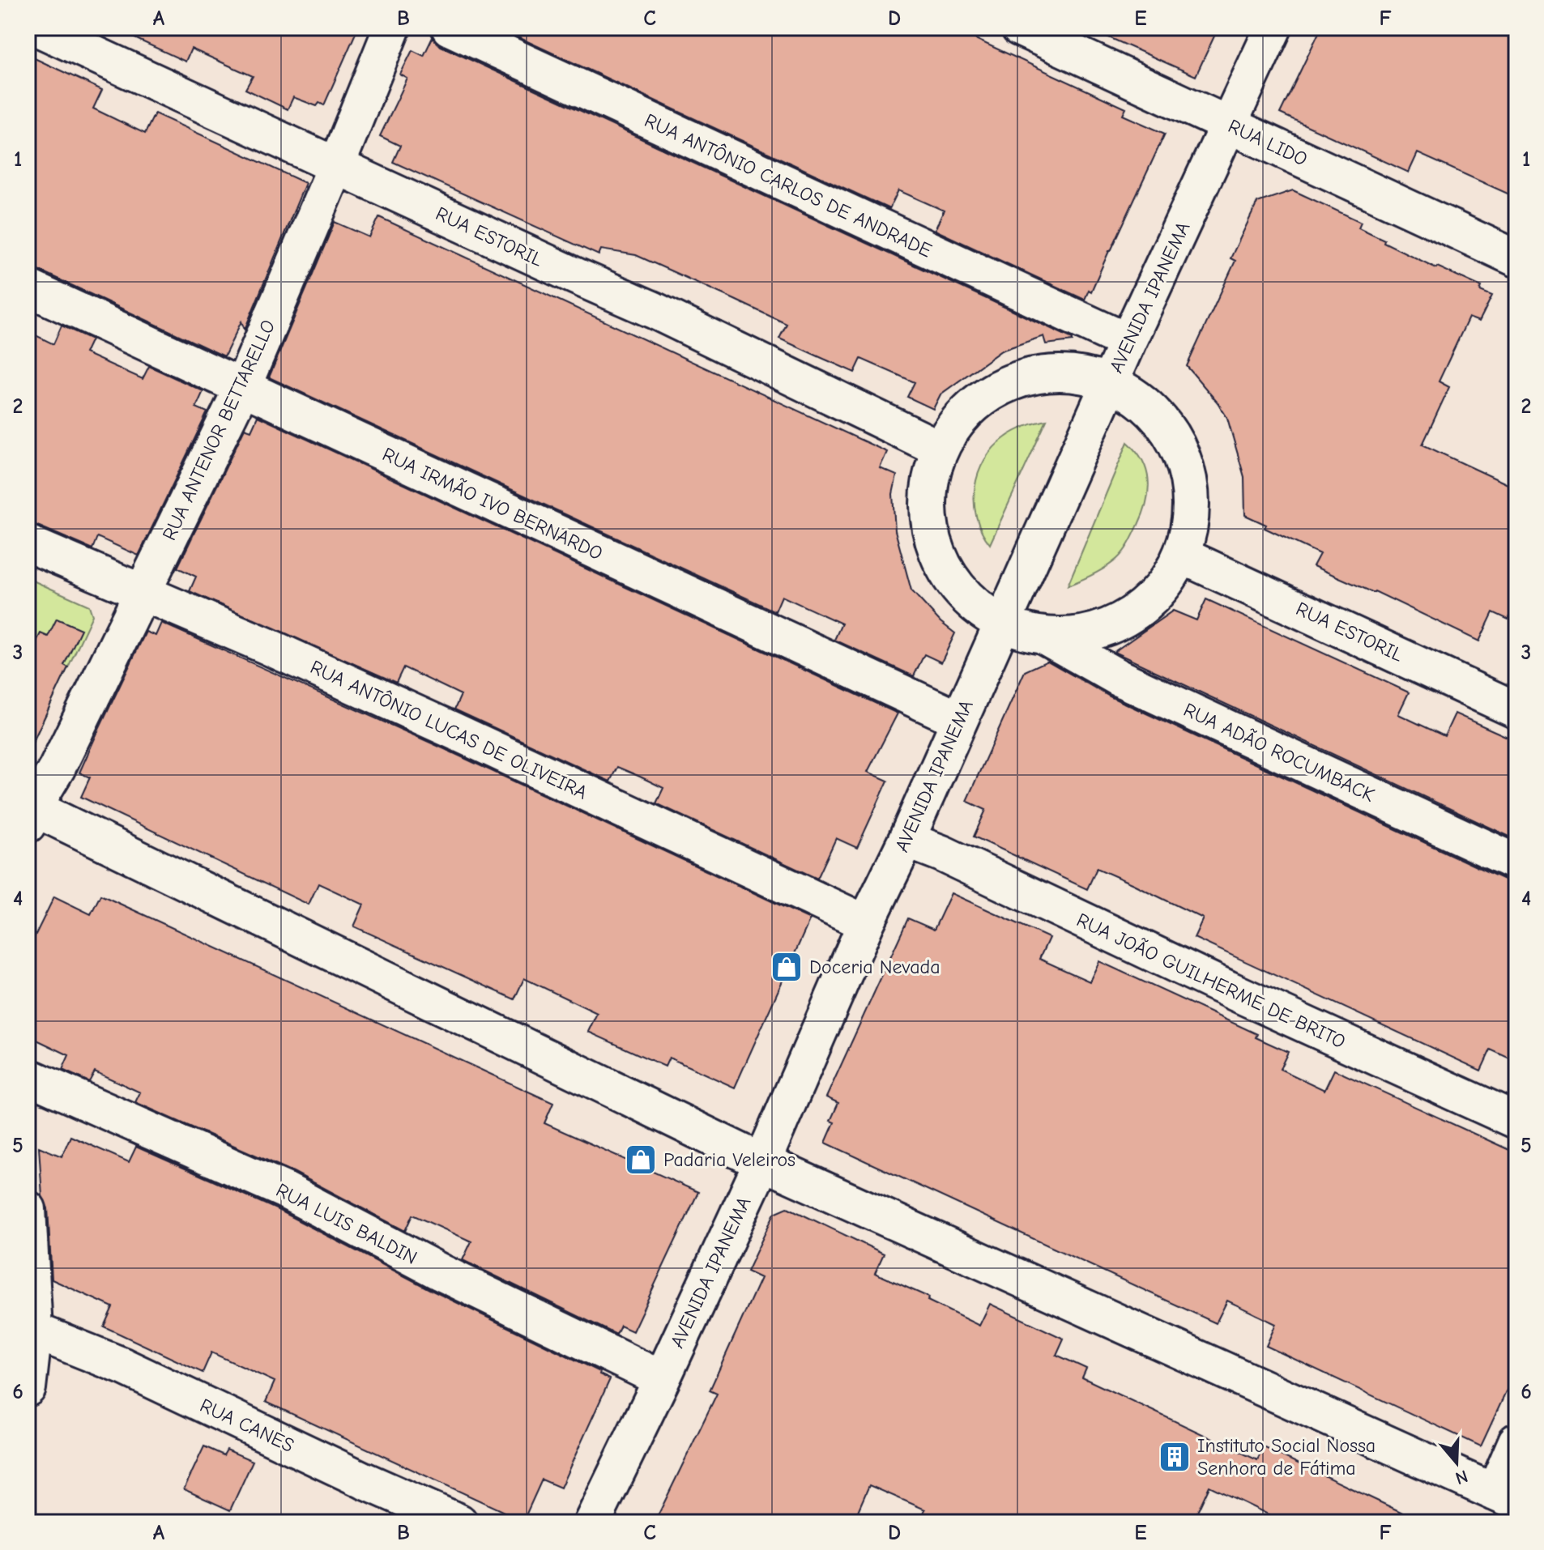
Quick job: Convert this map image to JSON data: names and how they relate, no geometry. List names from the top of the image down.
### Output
{
  "streets": {
    "street": [
      "RUA LIDO",
      "RUA ANTÔNIO CARLOS DE ANDRADE",
      "RUA ESTORIL",
      "AVENIDA IPANEMA",
      "RUA ANTENOR BETTARELLO",
      "RUA IRMÃO IVO BERNARDO",
      "RUA ANTÔNIO LUCAS DE OLIVEIRA",
      "RUA ADÃO ROCUMBACK",
      "RUA JOÃO GUILHERME DE BRITO",
      "RUA LUIS BALDIN",
      "RUA CANES"
    ]
  },
  "crossings": [
    ["RUA LIDO", "AVENIDA IPANEMA"],
    ["RUA ANTÔNIO CARLOS DE ANDRADE", "AVENIDA IPANEMA"],
    ["RUA ESTORIL", "RUA ANTENOR BETTARELLO"],
    ["AVENIDA IPANEMA", "RUA IRMÃO IVO BERNARDO"],
    ["AVENIDA IPANEMA", "RUA ANTÔNIO LUCAS DE OLIVEIRA"],
    ["AVENIDA IPANEMA", "RUA JOÃO GUILHERME DE BRITO"],
    ["AVENIDA IPANEMA", "RUA LUIS BALDIN"],
    ["RUA ANTENOR BETTARELLO", "RUA IRMÃO IVO BERNARDO"],
    ["RUA ANTENOR BETTARELLO", "RUA ANTÔNIO LUCAS DE OLIVEIRA"]
  ],
  "places": {
    "shop": ["Doceria Nevada", "Padaria Veleiros"],
    "building": ["Instituto Social Nossa Senhora de Fátima"]
  },
  "north": "bottom",
  "grid": {
    "columns": [
      "A",
      "B",
      "C",
      "D",
      "E",
      "F"
    ],
    "rows": [
      "1",
      "2",
      "3",
      "4",
      "5",
      "6"
    ]
  }
}
